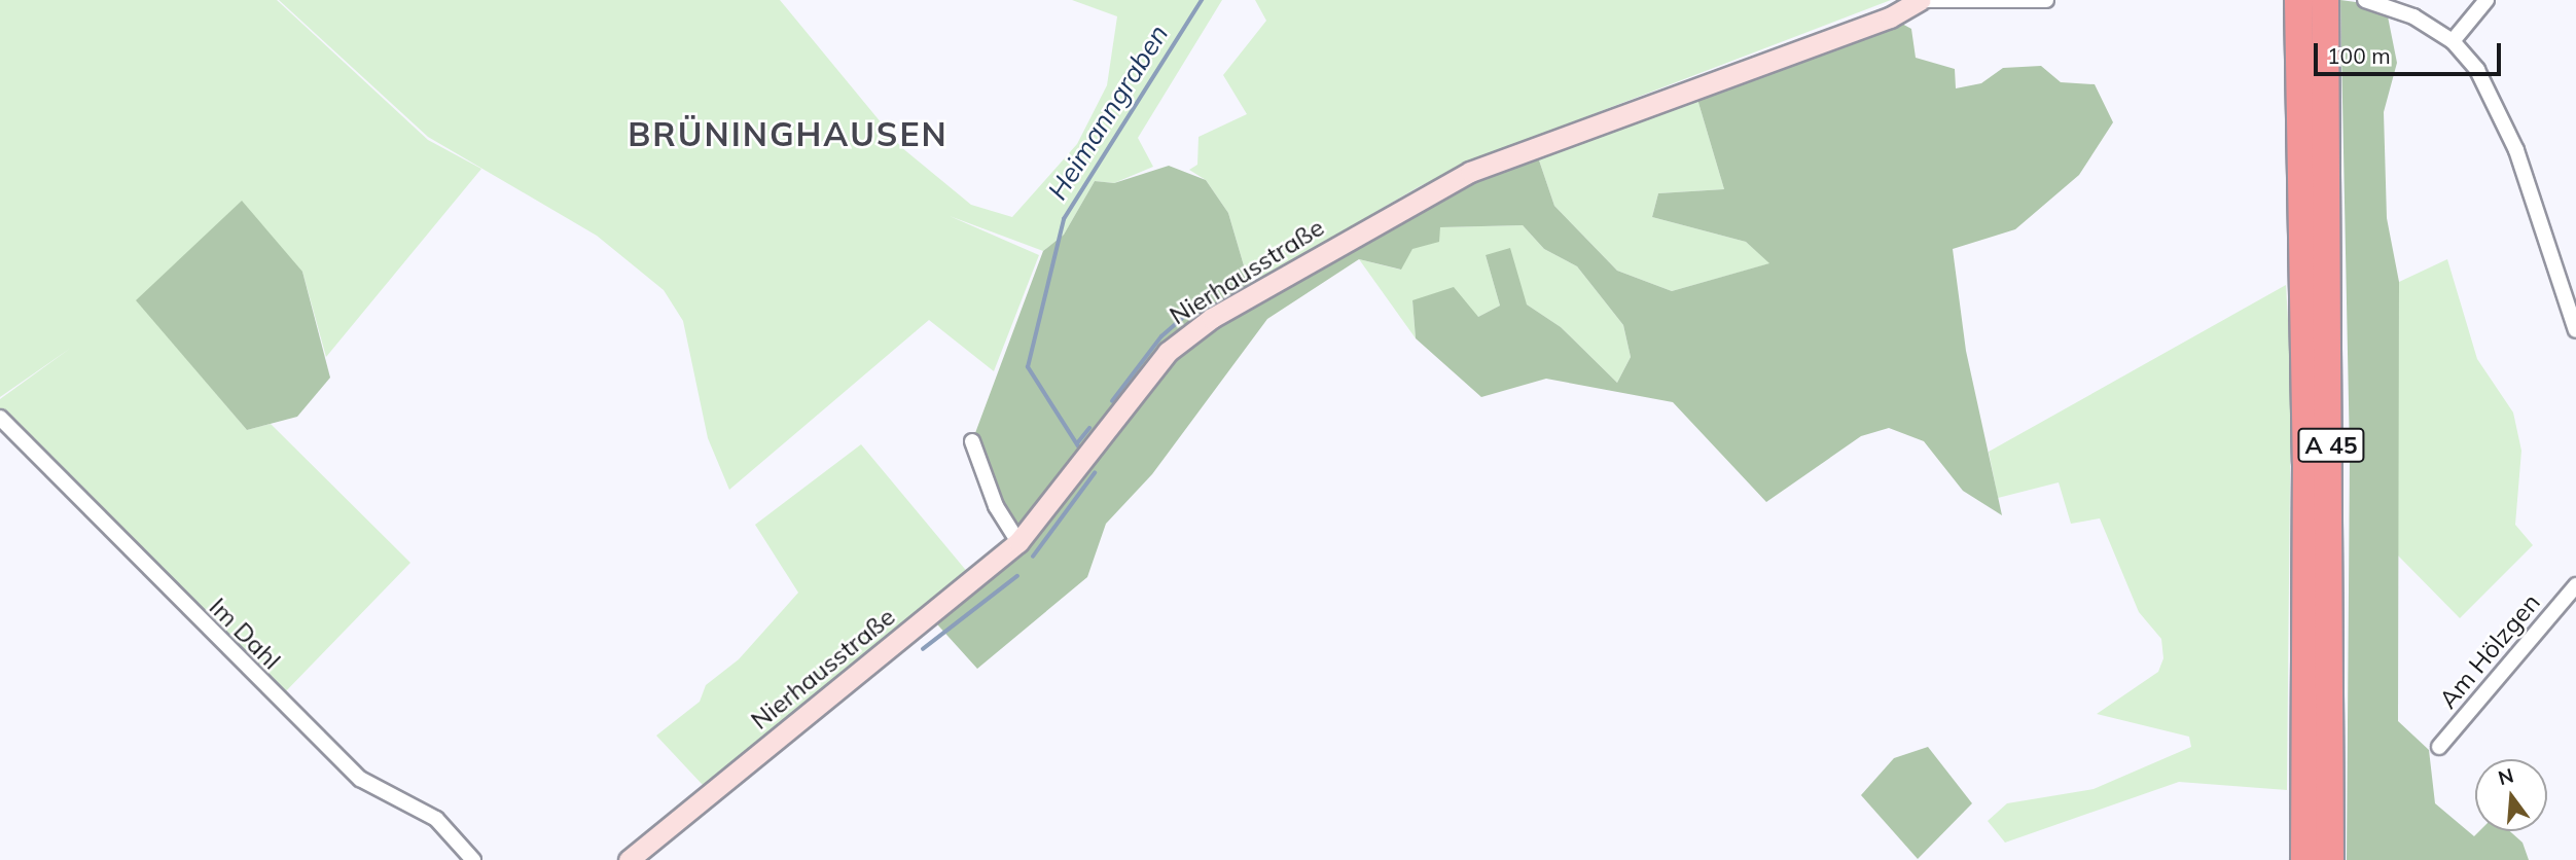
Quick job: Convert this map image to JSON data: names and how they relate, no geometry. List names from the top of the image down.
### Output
{
  "streets": {
    "highway": ["A 45"],
    "main road": ["Nierhausstraße"],
    "street": ["Im Dahl", "Am Hölzgen"]
  },
  "districts": ["BRÜNINGHAUSEN"],
  "water": ["Heimanngraben"],
  "scale_bar": "100 m",
  "north": "top"
}
